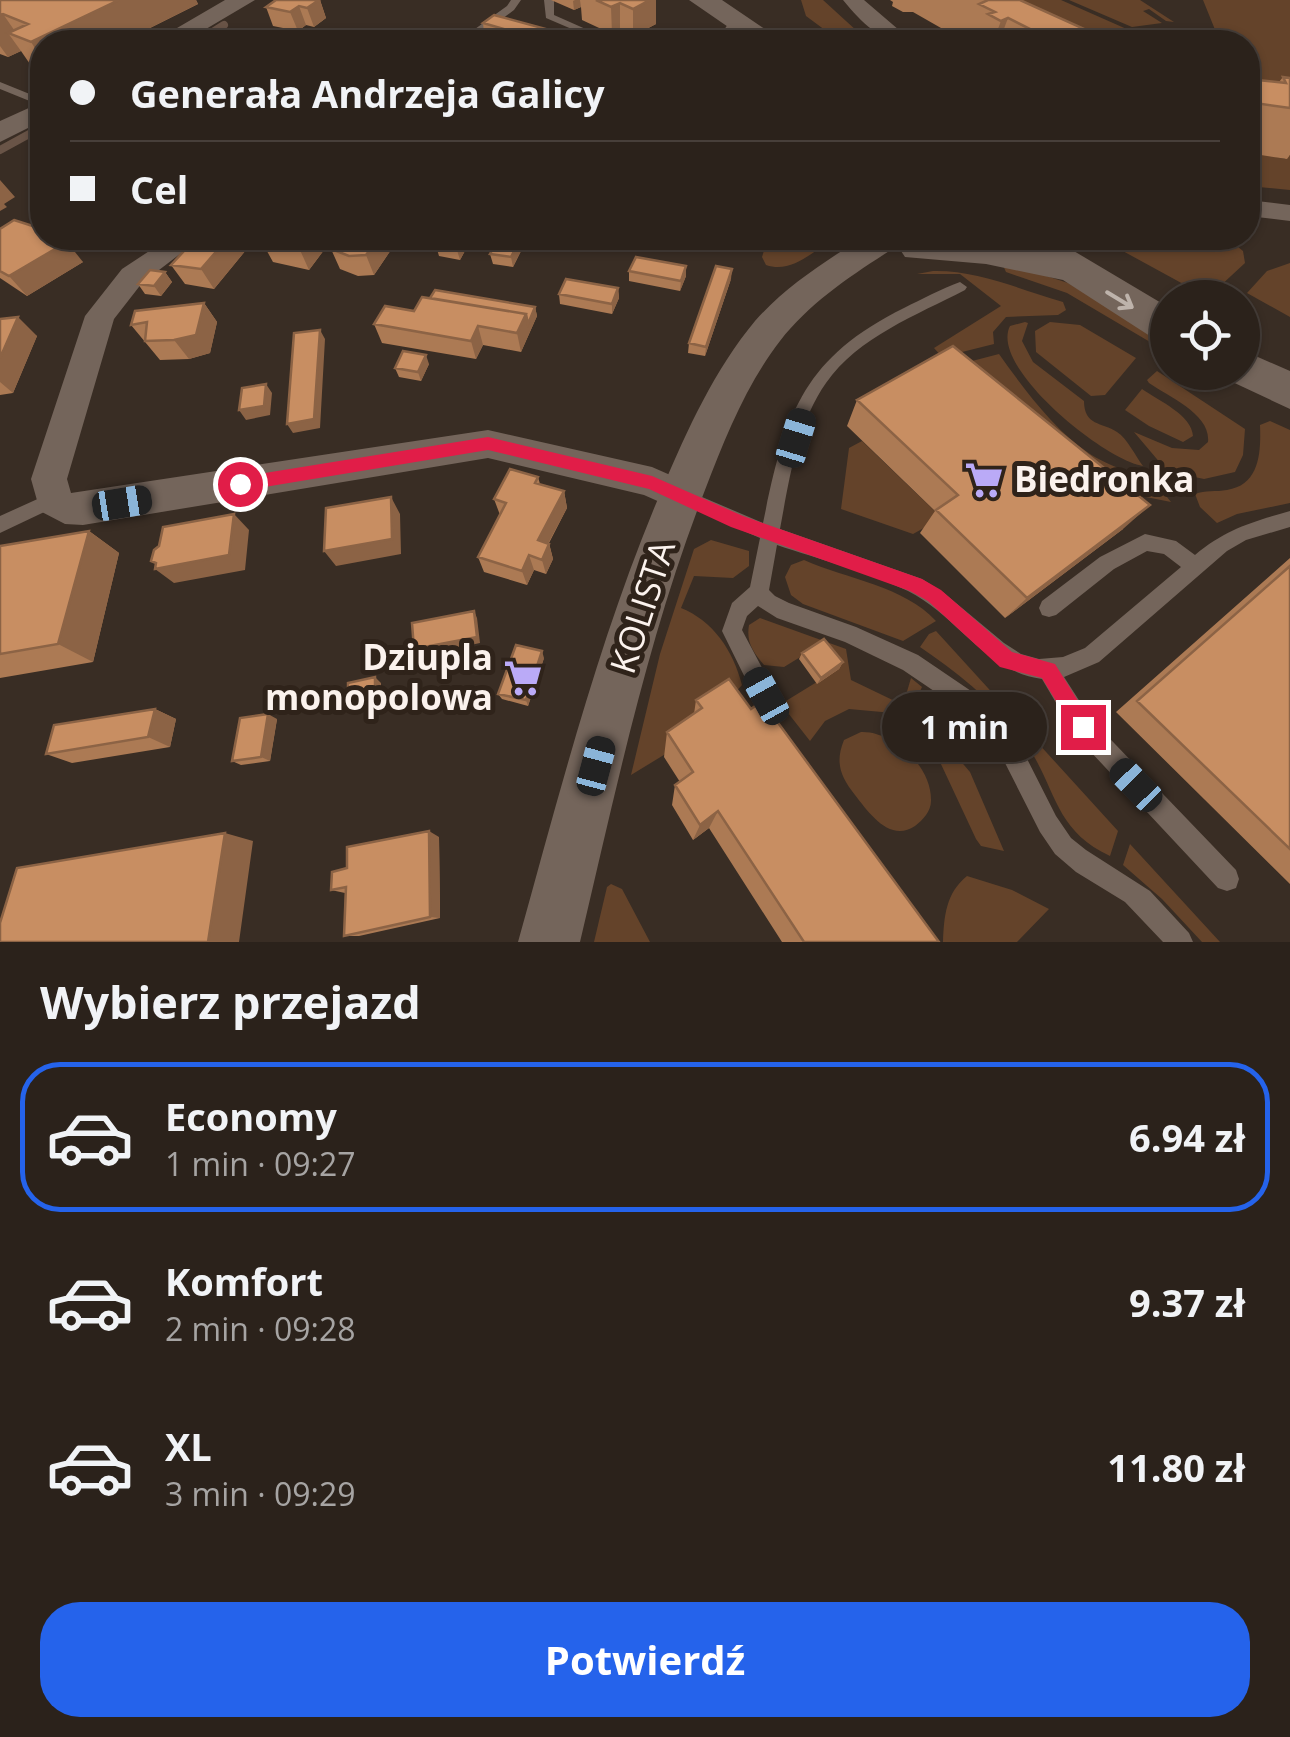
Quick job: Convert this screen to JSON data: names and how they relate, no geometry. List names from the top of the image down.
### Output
{
  "streets": {
    "street": ["KOLISTA"]
  },
  "places": {
    "supermarket": ["Biedronka", "Dziupla monopolowa"]
  },
  "page": {
    "banner": ["Generała Andrzeja Galicy", "Cel"],
    "bubble": "1 min",
    "heading": "Wybierz przejazd",
    "list": [
      {
        "name": "Economy",
        "note": "1 min · 09:27",
        "value": "6.94 zł"
      },
      {
        "name": "Komfort",
        "note": "2 min · 09:28",
        "value": "9.37 zł"
      },
      {
        "name": "XL",
        "note": "3 min · 09:29",
        "value": "11.80 zł"
      }
    ],
    "buttons": "Potwierdź"
  }
}
